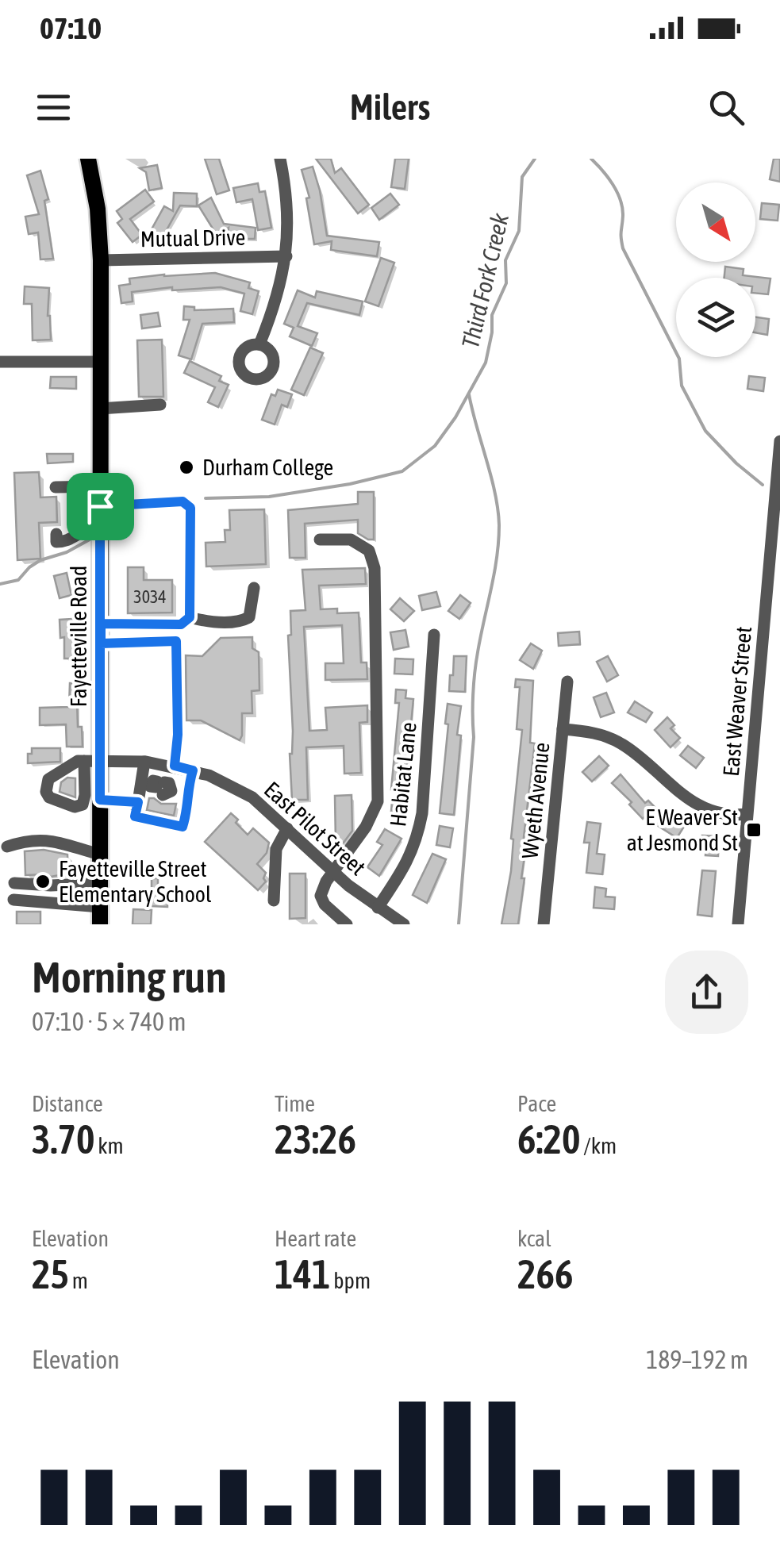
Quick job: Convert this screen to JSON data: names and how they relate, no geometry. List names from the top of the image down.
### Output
{
  "streets": {
    "main road": ["Fayetteville Road"],
    "street": [
      "Mutual Drive",
      "East Weaver Street",
      "Habitat Lane",
      "Wyeth Avenue",
      "East Pilot Street"
    ]
  },
  "crossings": [
    ["Mutual Drive", "Fayetteville Road"],
    ["Fayetteville Road", "East Pilot Street"],
    ["Habitat Lane", "East Pilot Street"]
  ],
  "water": ["Third Fork Creek"],
  "places": {
    "other": ["Durham College", "Fayetteville Street Elementary School"],
    "transit": ["E Weaver St at Jesmond St"]
  },
  "house_numbers": ["3034"],
  "north": "bottom right",
  "page": {
    "status": "07:10",
    "header": "Milers",
    "heading": ["Morning run", "07:10 · 5 × 740 m"],
    "stats": [
      ["Distance", "3.70 km"],
      ["Time", "23:26"],
      ["Pace", "6:20 /km"],
      ["Elevation", "25 m"],
      ["Heart rate", "141 bpm"],
      ["kcal", "266"]
    ],
    "chart": ["Elevation", "189–192 m"]
  }
}
